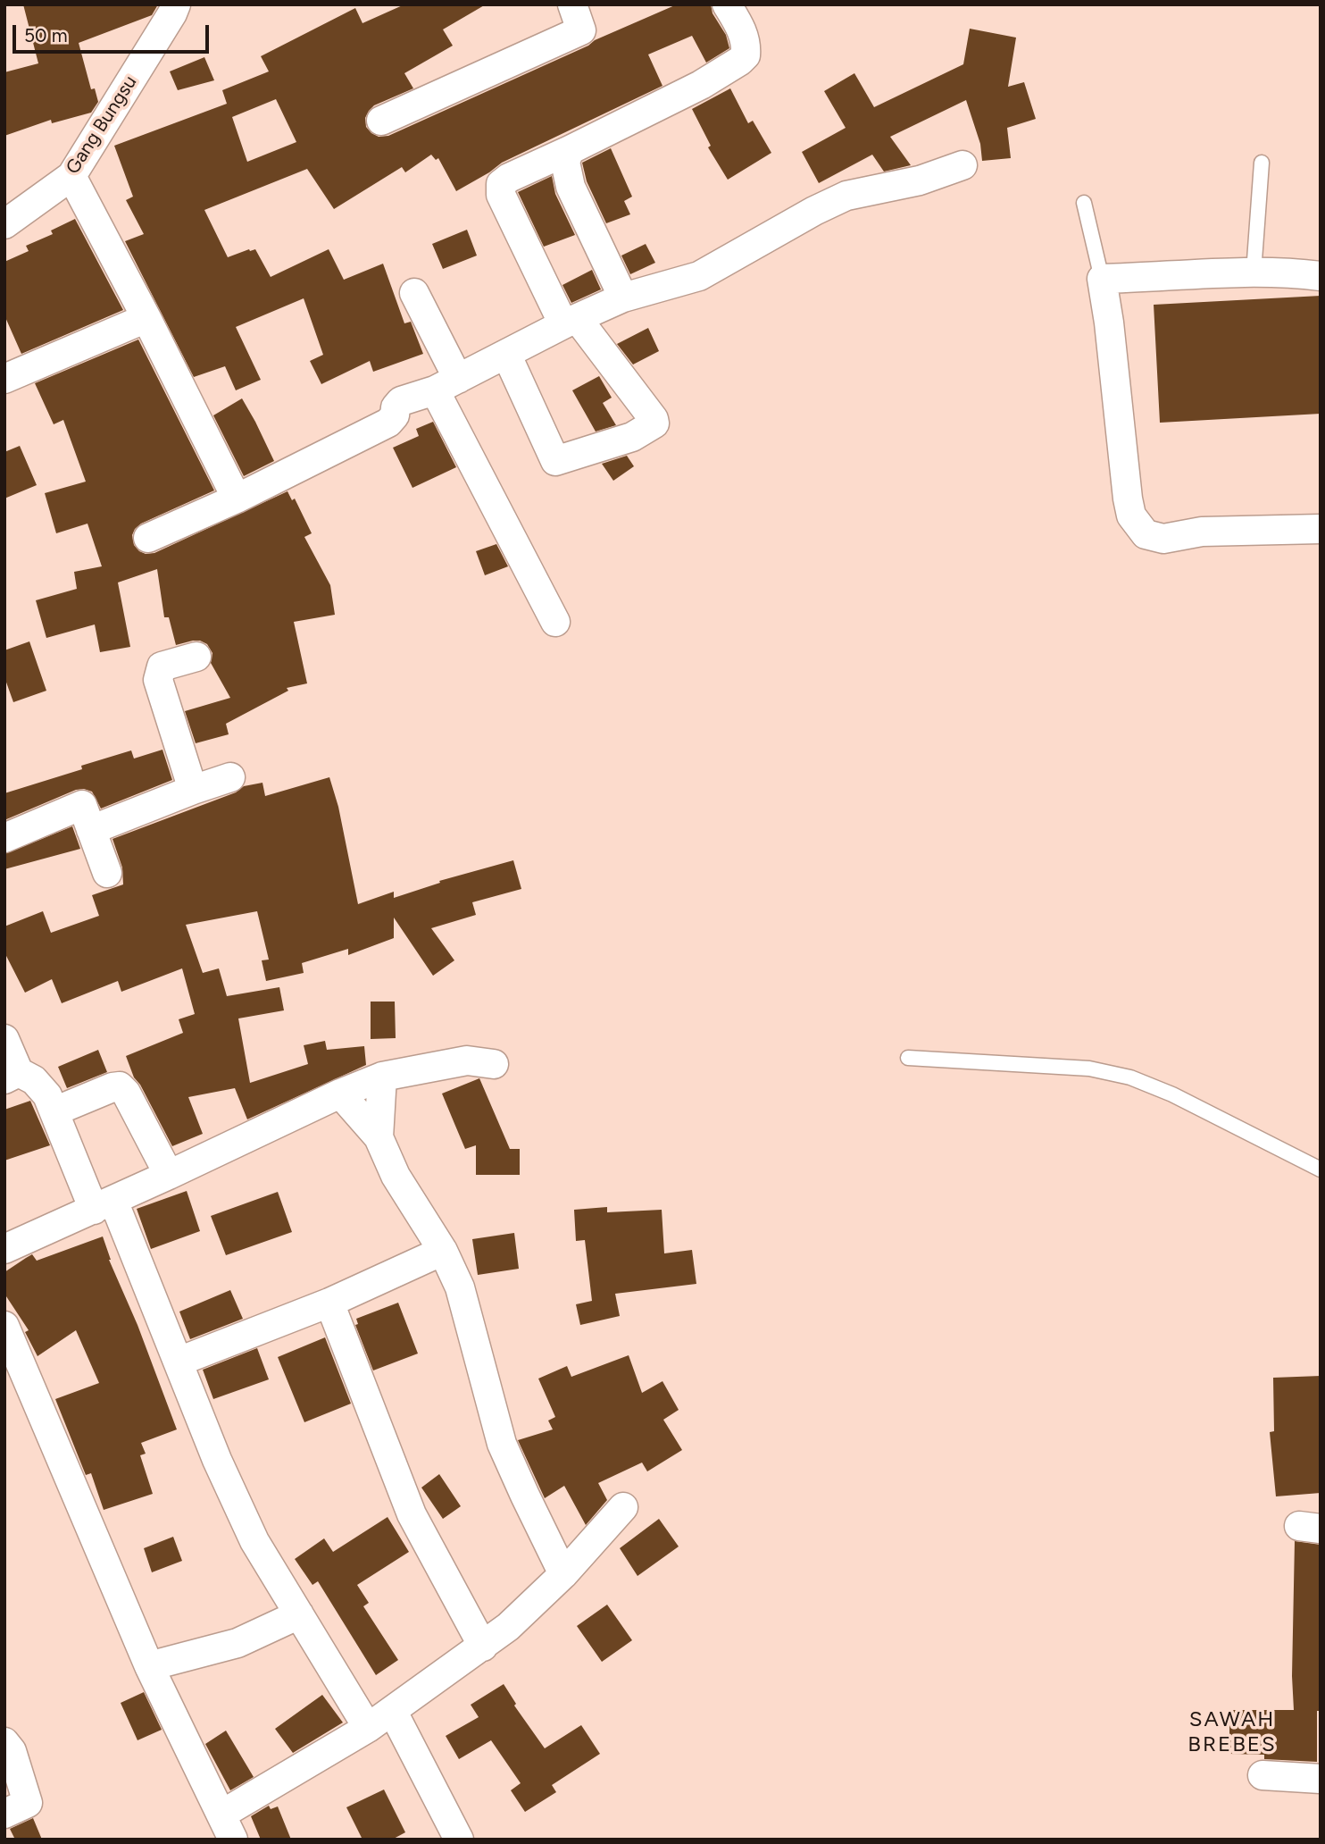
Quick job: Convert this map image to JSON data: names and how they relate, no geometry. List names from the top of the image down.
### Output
{
  "streets": {
    "street": ["Gang Bungsu"]
  },
  "districts": ["SAWAH BREBES"],
  "scale_bar": "50 m"
}
